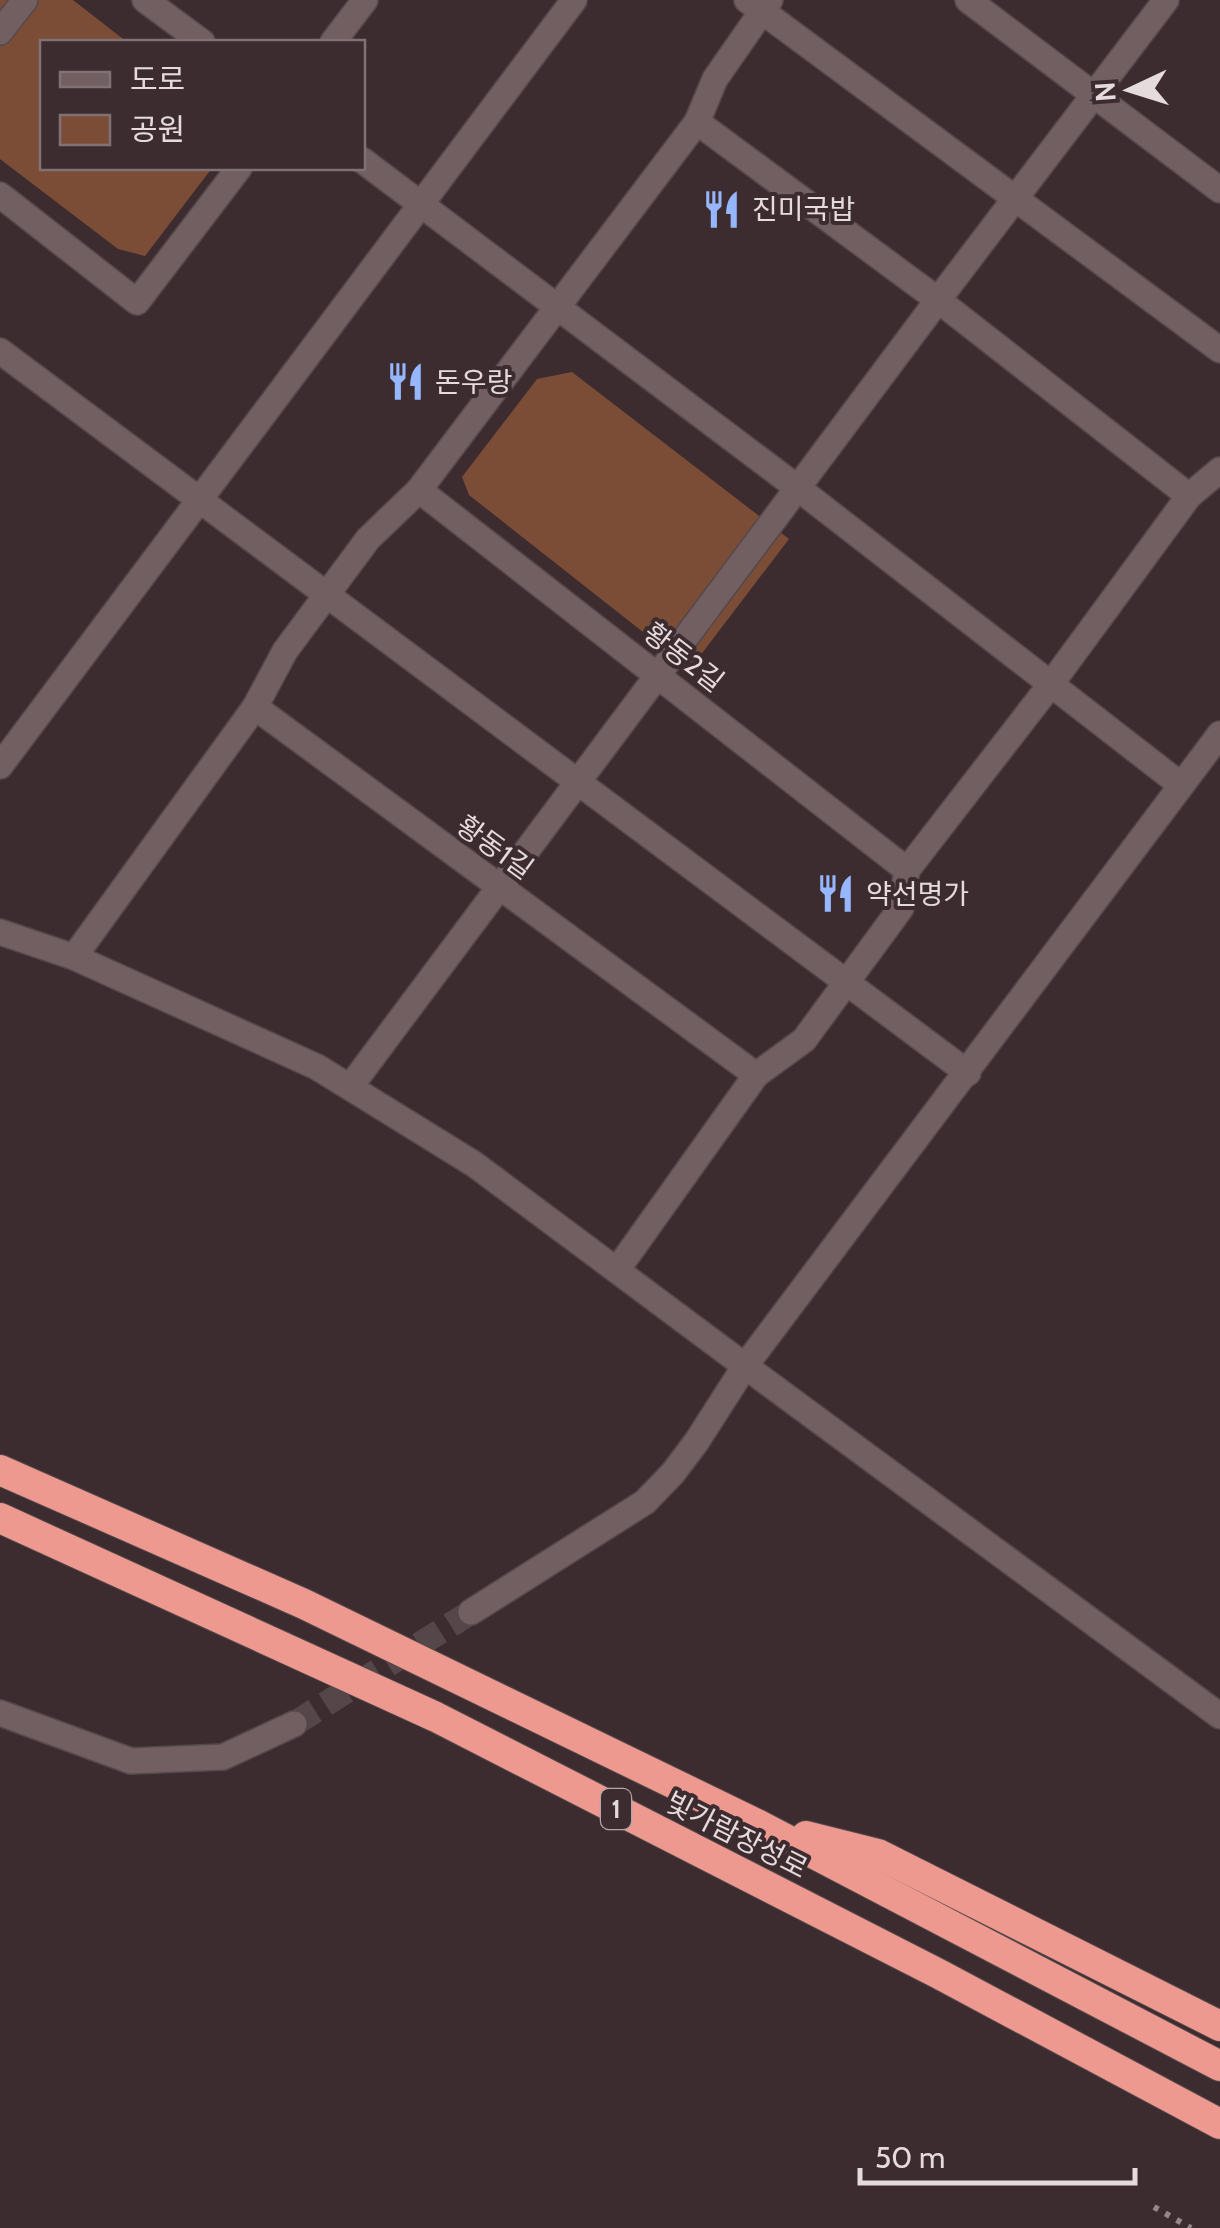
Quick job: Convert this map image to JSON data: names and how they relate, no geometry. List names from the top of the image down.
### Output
{
  "streets": {
    "highway": ["1", "빛가람장성로"],
    "street": ["황동2길", "황동1길"]
  },
  "places": {
    "restaurant": ["진미국밥", "돈우랑", "약선명가"]
  },
  "legend": ["도로", "공원"],
  "scale_bar": "50 m",
  "north": "left"
}
